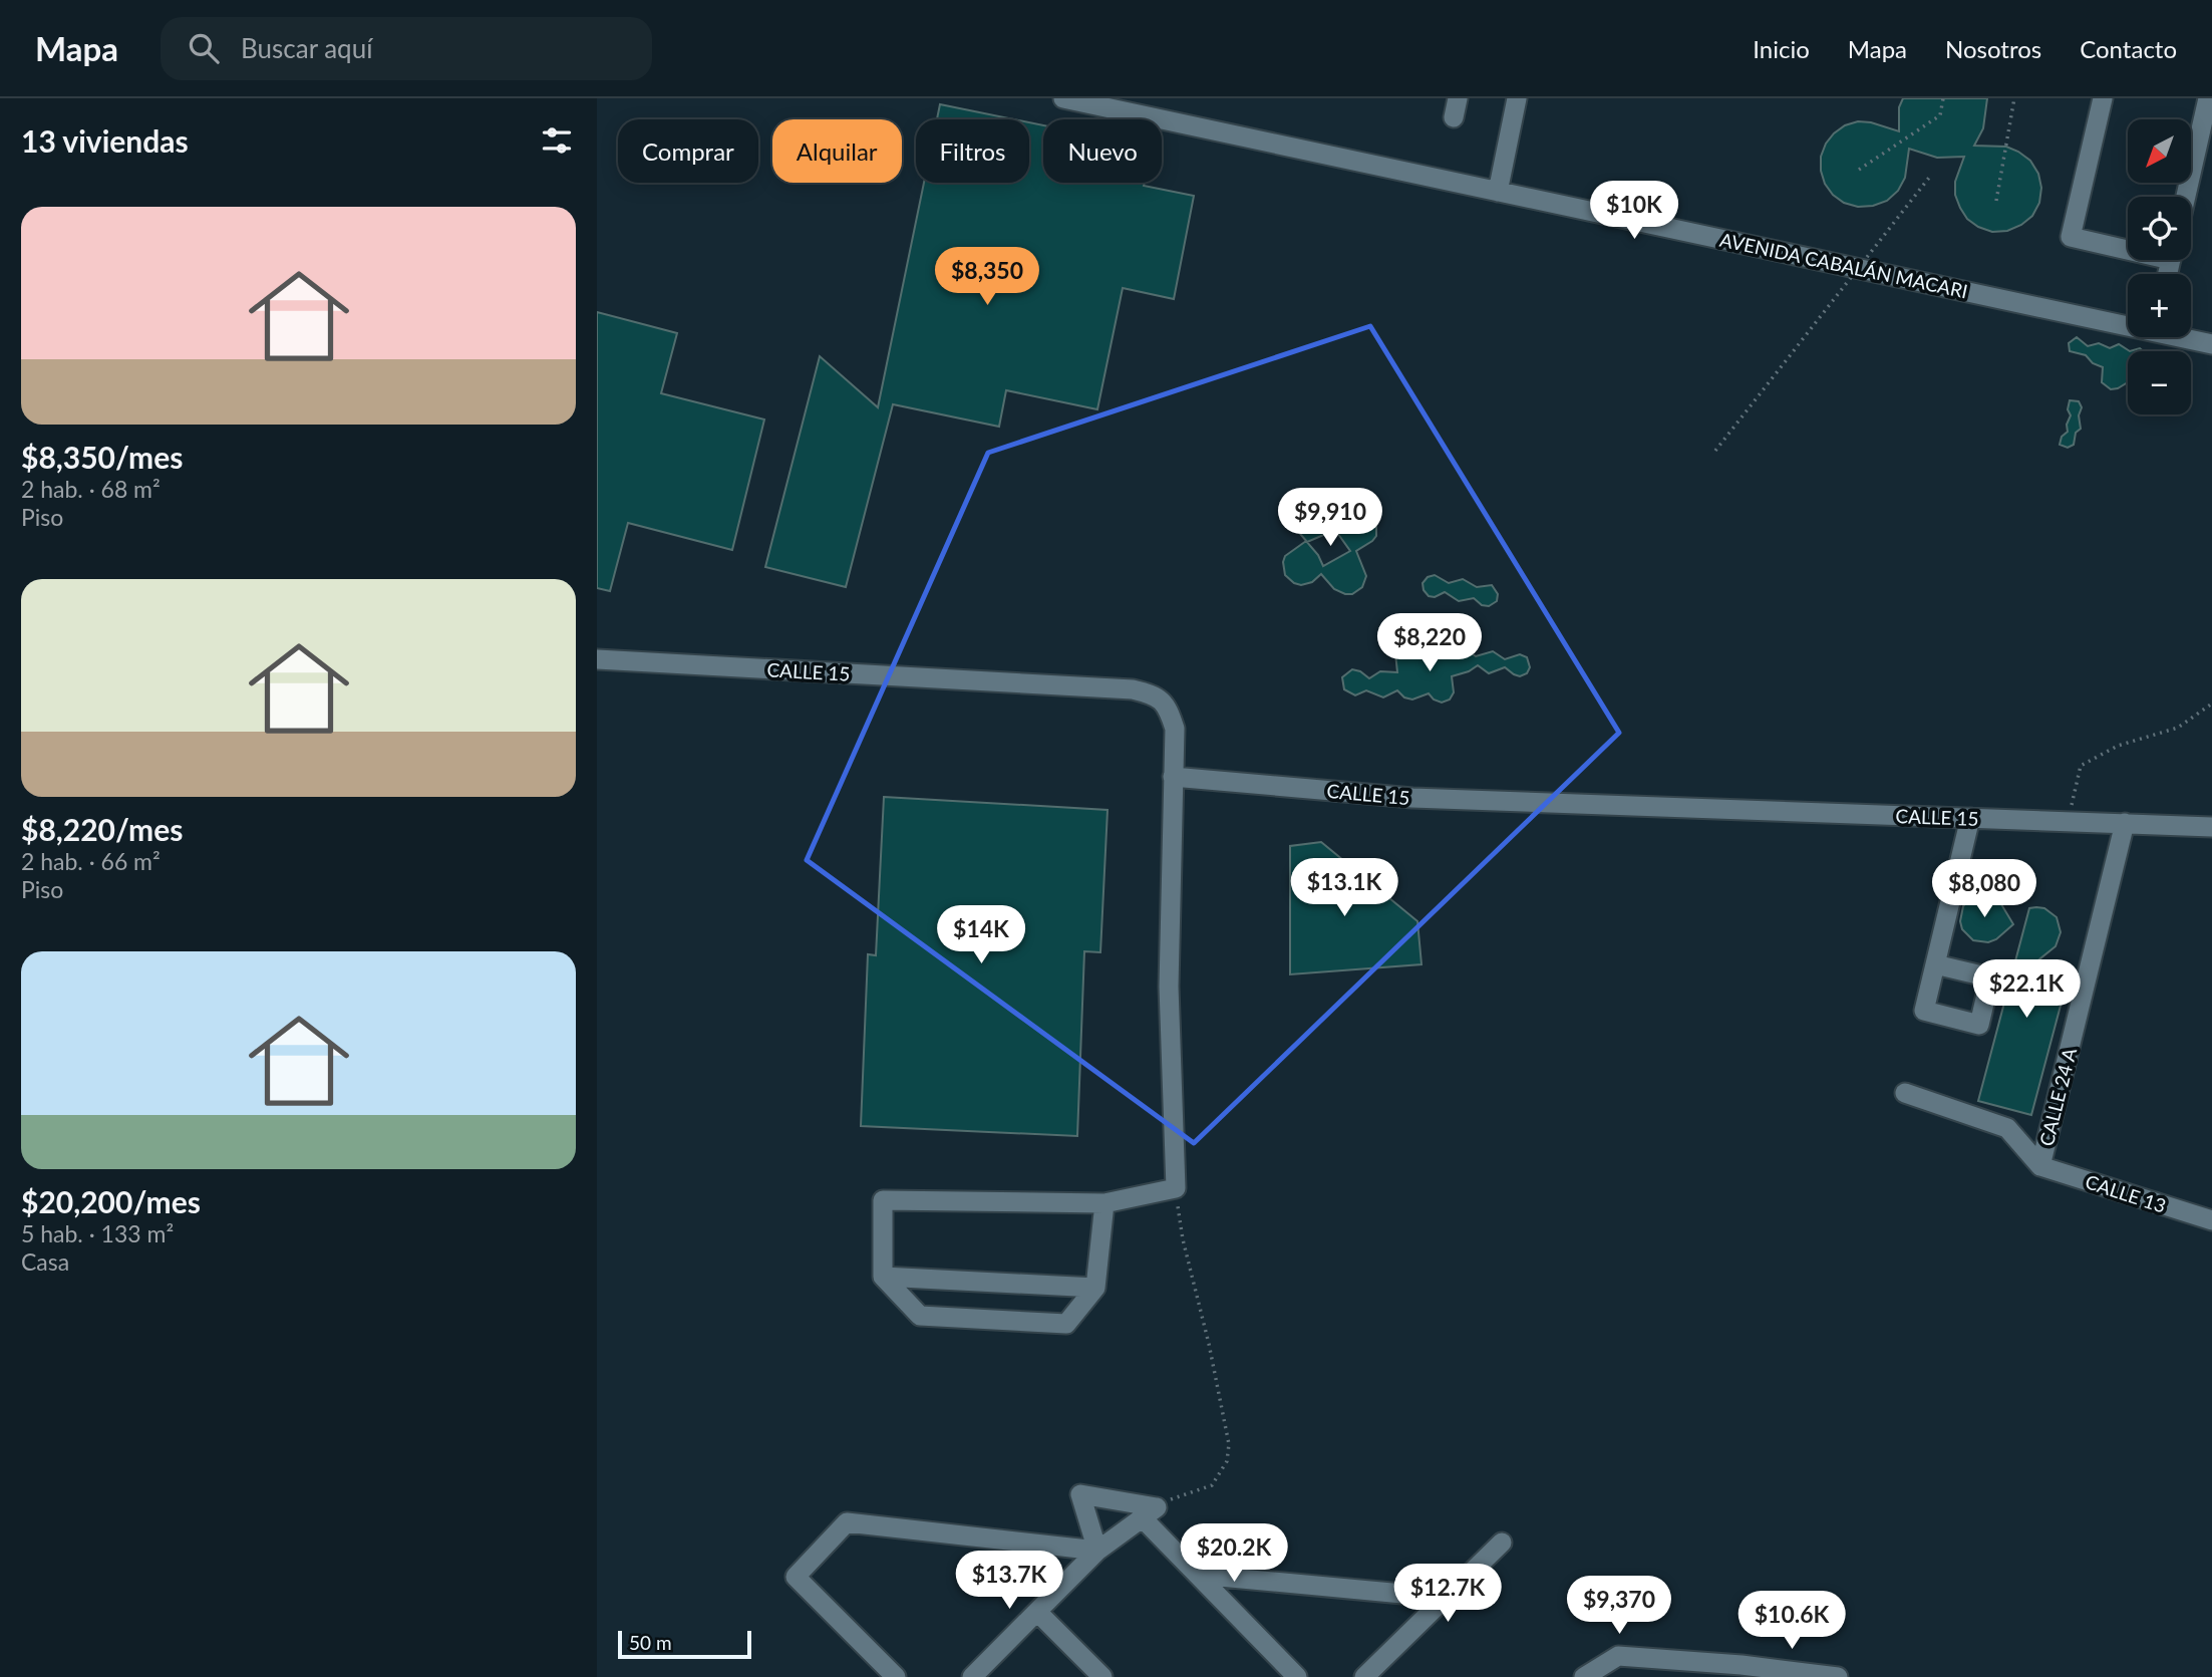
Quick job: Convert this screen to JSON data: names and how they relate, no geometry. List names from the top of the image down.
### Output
{
  "streets": {
    "street": [
      "AVENIDA CABALÁN MACARI",
      "CALLE 15",
      "CALLE 24 A",
      "CALLE 13"
    ]
  },
  "crossings": [
    ["CALLE 15", "CALLE 24 A"],
    ["CALLE 24 A", "CALLE 13"]
  ],
  "scale_bar": "50 m",
  "north": "bottom left",
  "page": {
    "header": "Mapa",
    "search": "Buscar aquí",
    "nav": [
      "Inicio",
      "Mapa",
      "Nosotros",
      "Contacto"
    ],
    "heading": "13 viviendas",
    "map_buttons": ["+", "−"],
    "chip": [
      "Comprar",
      "Alquilar",
      "Filtros",
      "Nuevo"
    ],
    "price": [
      "$10K",
      "$8,350",
      "$9,910",
      "$8,220",
      "$13.1K",
      "$8,080",
      "$14K",
      "$22.1K",
      "$20.2K",
      "$13.7K",
      "$12.7K",
      "$9,370",
      "$10.6K"
    ],
    "list": [
      {
        "name": "$8,350/mes",
        "note": "2 hab. · 68 m² · Piso"
      },
      {
        "name": "$8,220/mes",
        "note": "2 hab. · 66 m² · Piso"
      },
      {
        "name": "$20,200/mes",
        "note": "5 hab. · 133 m² · Casa"
      }
    ],
    "scale": "50 m"
  }
}
